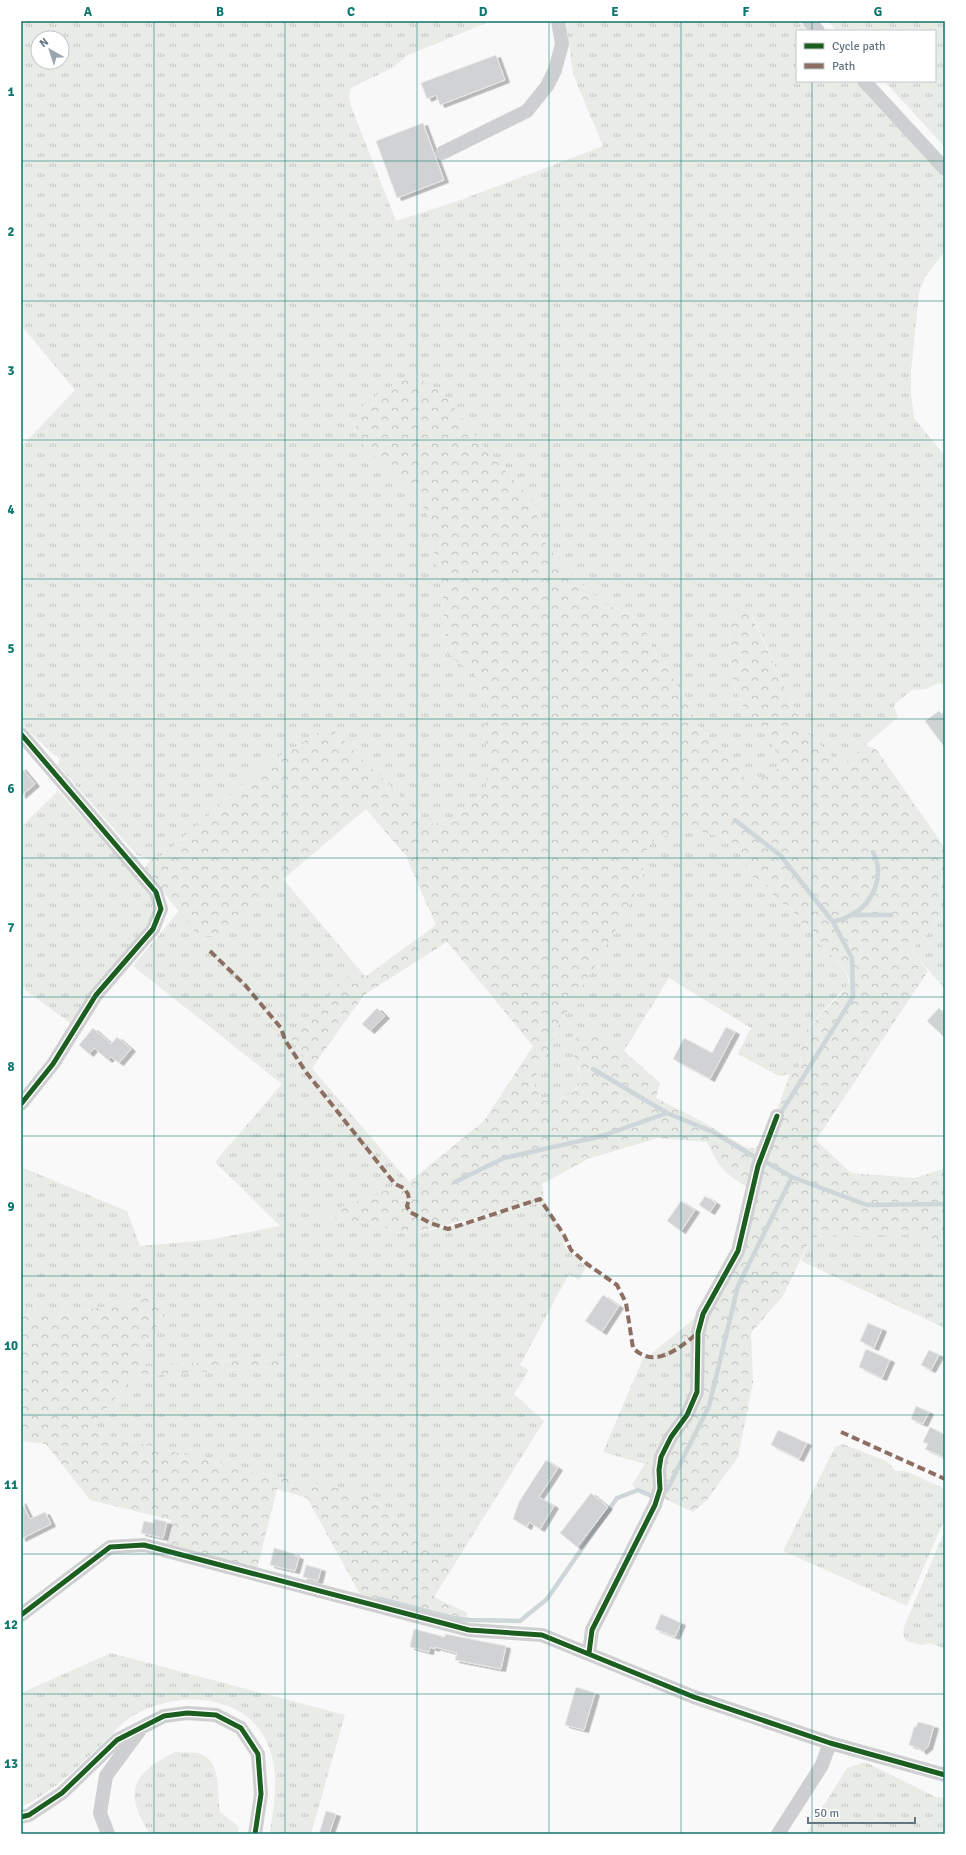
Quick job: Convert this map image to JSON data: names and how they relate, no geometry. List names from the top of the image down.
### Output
{
  "legend": ["Cycle path", "Path"],
  "scale_bar": "50 m",
  "north": "top left",
  "grid": {
    "columns": [
      "A",
      "B",
      "C",
      "D",
      "E",
      "F",
      "G"
    ],
    "rows": [
      "1",
      "2",
      "3",
      "4",
      "5",
      "6",
      "7",
      "8",
      "9",
      "10",
      "11",
      "12",
      "13"
    ]
  }
}
